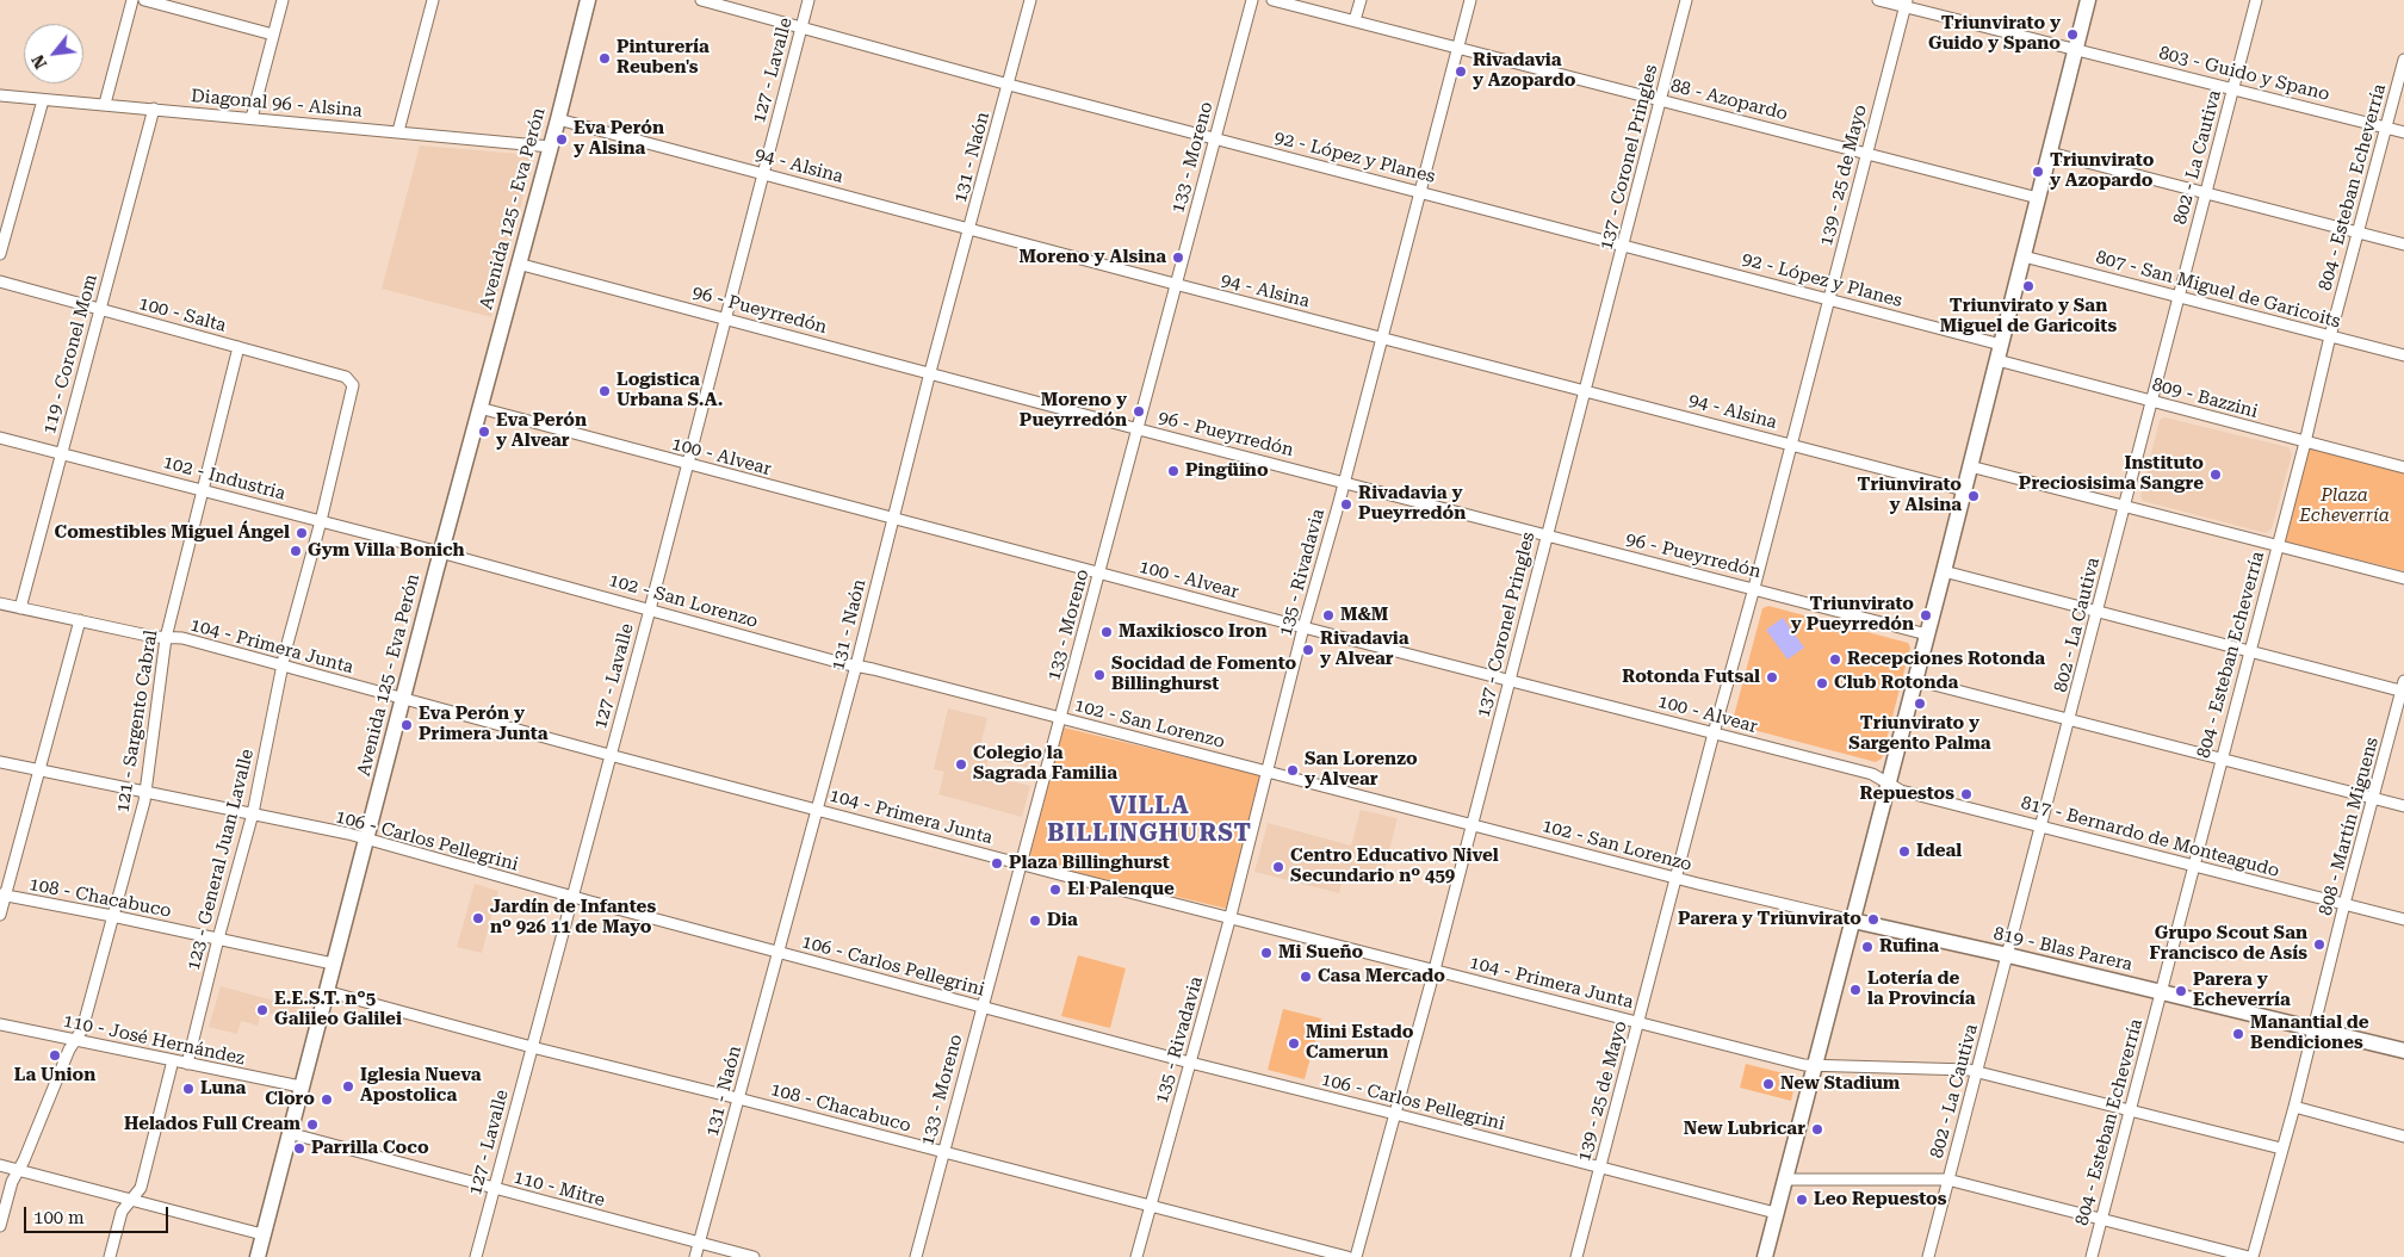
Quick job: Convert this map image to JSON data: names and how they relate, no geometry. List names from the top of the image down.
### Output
{
  "streets": {
    "main road": ["Avenida 125 - Eva Perón", "819 - Blas Parera"],
    "street": [
      "127 - Lavalle",
      "803 - Guido y Spano",
      "88 - Azopardo",
      "Diagonal 96 - Alsina",
      "131 - Naón",
      "133 - Moreno",
      "92 - López y Planes",
      "137 - Coronel Pringles",
      "802 - La Cautiva",
      "94 - Alsina",
      "139 - 25 de Mayo",
      "804 - Esteban Echeverría",
      "807 - San Miguel de Garicoits",
      "96 - Pueyrredón",
      "100 - Salta",
      "119 - Coronel Mom",
      "809 - Bazzini",
      "100 - Alvear",
      "102 - Industria",
      "135 - Rivadavia",
      "102 - San Lorenzo",
      "104 - Primera Junta",
      "121 - Sargento Cabral",
      "808 - Martín Miguens",
      "817 - Bernardo de Monteagudo",
      "106 - Carlos Pellegrini",
      "123 - General Juan Lavalle",
      "108 - Chacabuco",
      "110 - José Hernández",
      "110 - Mitre"
    ]
  },
  "crossings": [
    ["127 - Lavalle", "92 - López y Planes"],
    ["127 - Lavalle", "94 - Alsina"],
    ["127 - Lavalle", "96 - Pueyrredón"],
    ["127 - Lavalle", "100 - Alvear"],
    ["127 - Lavalle", "102 - San Lorenzo"],
    ["127 - Lavalle", "104 - Primera Junta"],
    ["127 - Lavalle", "106 - Carlos Pellegrini"],
    ["127 - Lavalle", "108 - Chacabuco"],
    ["127 - Lavalle", "110 - Mitre"],
    ["803 - Guido y Spano", "802 - La Cautiva"],
    ["803 - Guido y Spano", "139 - 25 de Mayo"],
    ["803 - Guido y Spano", "804 - Esteban Echeverría"],
    ["88 - Azopardo", "137 - Coronel Pringles"],
    ["88 - Azopardo", "139 - 25 de Mayo"],
    ["88 - Azopardo", "135 - Rivadavia"],
    ["Diagonal 96 - Alsina", "Avenida 125 - Eva Perón"],
    ["Diagonal 96 - Alsina", "119 - Coronel Mom"],
    ["131 - Naón", "92 - López y Planes"],
    ["131 - Naón", "94 - Alsina"],
    ["131 - Naón", "96 - Pueyrredón"],
    ["131 - Naón", "100 - Alvear"],
    ["131 - Naón", "102 - San Lorenzo"],
    ["131 - Naón", "104 - Primera Junta"],
    ["131 - Naón", "106 - Carlos Pellegrini"],
    ["131 - Naón", "108 - Chacabuco"],
    ["131 - Naón", "110 - Mitre"],
    ["133 - Moreno", "92 - López y Planes"],
    ["133 - Moreno", "94 - Alsina"],
    ["133 - Moreno", "96 - Pueyrredón"],
    ["133 - Moreno", "100 - Alvear"],
    ["133 - Moreno", "102 - San Lorenzo"],
    ["133 - Moreno", "104 - Primera Junta"],
    ["133 - Moreno", "106 - Carlos Pellegrini"],
    ["133 - Moreno", "108 - Chacabuco"],
    ["92 - López y Planes", "137 - Coronel Pringles"],
    ["92 - López y Planes", "139 - 25 de Mayo"],
    ["92 - López y Planes", "135 - Rivadavia"],
    ["137 - Coronel Pringles", "94 - Alsina"],
    ["137 - Coronel Pringles", "96 - Pueyrredón"],
    ["137 - Coronel Pringles", "100 - Alvear"],
    ["137 - Coronel Pringles", "102 - San Lorenzo"],
    ["137 - Coronel Pringles", "104 - Primera Junta"],
    ["137 - Coronel Pringles", "106 - Carlos Pellegrini"],
    ["802 - La Cautiva", "807 - San Miguel de Garicoits"],
    ["802 - La Cautiva", "809 - Bazzini"],
    ["802 - La Cautiva", "104 - Primera Junta"],
    ["802 - La Cautiva", "817 - Bernardo de Monteagudo"],
    ["802 - La Cautiva", "819 - Blas Parera"],
    ["94 - Alsina", "139 - 25 de Mayo"],
    ["94 - Alsina", "Avenida 125 - Eva Perón"],
    ["94 - Alsina", "135 - Rivadavia"],
    ["139 - 25 de Mayo", "96 - Pueyrredón"],
    ["139 - 25 de Mayo", "100 - Alvear"],
    ["139 - 25 de Mayo", "102 - San Lorenzo"],
    ["139 - 25 de Mayo", "104 - Primera Junta"],
    ["139 - 25 de Mayo", "106 - Carlos Pellegrini"],
    ["804 - Esteban Echeverría", "807 - San Miguel de Garicoits"],
    ["804 - Esteban Echeverría", "809 - Bazzini"],
    ["804 - Esteban Echeverría", "104 - Primera Junta"],
    ["804 - Esteban Echeverría", "817 - Bernardo de Monteagudo"],
    ["804 - Esteban Echeverría", "819 - Blas Parera"],
    ["Avenida 125 - Eva Perón", "96 - Pueyrredón"],
    ["Avenida 125 - Eva Perón", "100 - Alvear"],
    ["Avenida 125 - Eva Perón", "102 - Industria"],
    ["Avenida 125 - Eva Perón", "102 - San Lorenzo"],
    ["Avenida 125 - Eva Perón", "104 - Primera Junta"],
    ["Avenida 125 - Eva Perón", "106 - Carlos Pellegrini"],
    ["Avenida 125 - Eva Perón", "108 - Chacabuco"],
    ["Avenida 125 - Eva Perón", "110 - José Hernández"],
    ["Avenida 125 - Eva Perón", "110 - Mitre"],
    ["96 - Pueyrredón", "135 - Rivadavia"],
    ["100 - Salta", "119 - Coronel Mom"],
    ["100 - Salta", "121 - Sargento Cabral"],
    ["100 - Salta", "123 - General Juan Lavalle"],
    ["119 - Coronel Mom", "102 - Industria"],
    ["119 - Coronel Mom", "104 - Primera Junta"],
    ["100 - Alvear", "135 - Rivadavia"],
    ["100 - Alvear", "817 - Bernardo de Monteagudo"],
    ["102 - Industria", "102 - San Lorenzo"],
    ["102 - Industria", "121 - Sargento Cabral"],
    ["102 - Industria", "123 - General Juan Lavalle"],
    ["135 - Rivadavia", "102 - San Lorenzo"],
    ["135 - Rivadavia", "104 - Primera Junta"],
    ["135 - Rivadavia", "106 - Carlos Pellegrini"],
    ["135 - Rivadavia", "108 - Chacabuco"],
    ["102 - San Lorenzo", "819 - Blas Parera"],
    ["104 - Primera Junta", "121 - Sargento Cabral"],
    ["104 - Primera Junta", "808 - Martín Miguens"],
    ["104 - Primera Junta", "123 - General Juan Lavalle"],
    ["121 - Sargento Cabral", "106 - Carlos Pellegrini"],
    ["121 - Sargento Cabral", "108 - Chacabuco"],
    ["121 - Sargento Cabral", "110 - José Hernández"],
    ["808 - Martín Miguens", "817 - Bernardo de Monteagudo"],
    ["808 - Martín Miguens", "819 - Blas Parera"],
    ["106 - Carlos Pellegrini", "123 - General Juan Lavalle"],
    ["123 - General Juan Lavalle", "108 - Chacabuco"],
    ["123 - General Juan Lavalle", "110 - José Hernández"]
  ],
  "districts": ["VILLA BILLINGHURST"],
  "parks": ["Plaza Echeverría"],
  "places": [
    "Triunvirato y Guido y Spano",
    "Pinturería Reuben's",
    "Rivadavia y Azopardo",
    "Eva Perón y Alsina",
    "Triunvirato y Azopardo",
    "Moreno y Alsina",
    "Triunvirato y San Miguel de Garicoits",
    "Logistica Urbana S.A.",
    "Moreno y Pueyrredón",
    "Eva Perón y Alvear",
    "Pingüino",
    "Instituto Preciosisima Sangre",
    "Triunvirato y Alsina",
    "Rivadavia y Pueyrredón",
    "Comestibles Miguel Ángel",
    "Gym Villa Bonich",
    "M&M",
    "Triunvirato y Pueyrredón",
    "Maxikiosco Iron",
    "Rivadavia y Alvear",
    "Recepciones Rotonda",
    "Socidad de Fomento Billinghurst",
    "Rotonda Futsal",
    "Club Rotonda",
    "Triunvirato y Sargento Palma",
    "Eva Perón y Primera Junta",
    "Colegio la Sagrada Familia",
    "San Lorenzo y Alvear",
    "Repuestos",
    "Ideal",
    "Plaza Billinghurst",
    "Centro Educativo Nivel Secundario nº 459",
    "El Palenque",
    "Jardín de Infantes nº 926 11 de Mayo",
    "Parera y Triunvirato",
    "Dia",
    "Grupo Scout San Francisco de Asís",
    "Rufina",
    "Mi Sueño",
    "Casa Mercado",
    "Lotería de la Provincía",
    "Parera y Echeverría",
    "E.E.S.T. n°5 Galileo Galilei",
    "Manantial de Bendiciones",
    "Mini Estado Camerun",
    "La Union",
    "New Stadium",
    "Iglesia Nueva Apostolica",
    "Luna",
    "Cloro",
    "Helados Full Cream",
    "New Lubricar",
    "Parrilla Coco",
    "Leo Repuestos"
  ],
  "scale_bar": "100 m",
  "north": "bottom left"
}
